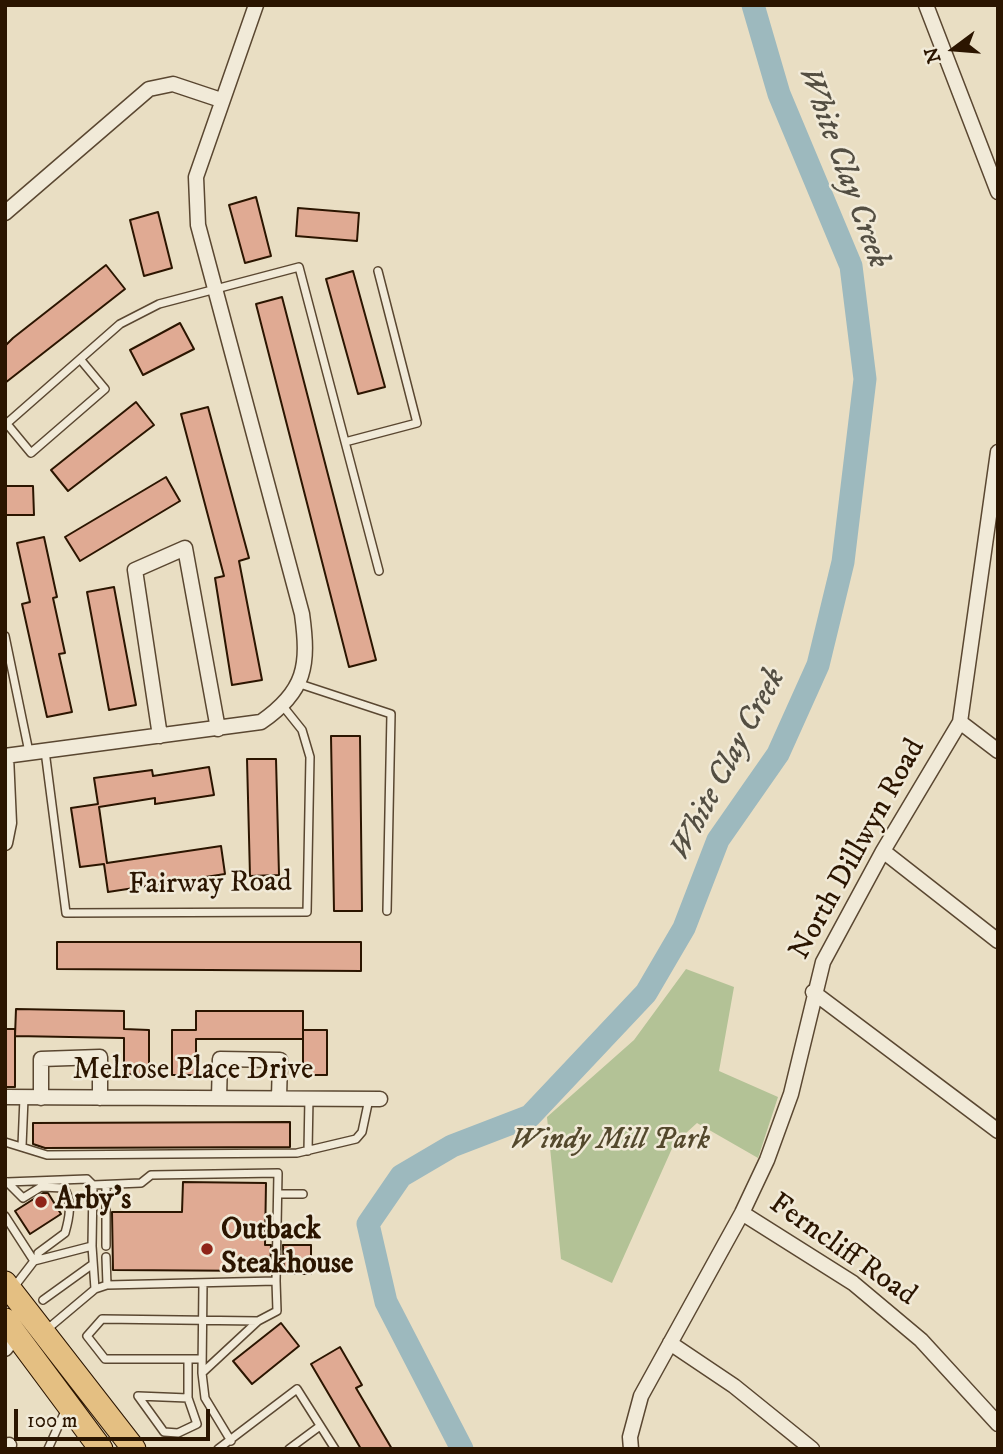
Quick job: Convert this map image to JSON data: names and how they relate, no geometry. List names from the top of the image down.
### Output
{
  "streets": {
    "street": ["North Dillwyn Road", "Melrose Place Drive", "Ferncliff Road"],
    "lane": ["Fairway Road"]
  },
  "crossings": [
    ["North Dillwyn Road", "Ferncliff Road"]
  ],
  "water": ["White Clay Creek"],
  "parks": ["Windy Mill Park"],
  "places": ["Arby's", "Outback Steakhouse"],
  "scale_bar": "100 m",
  "north": "left"
}
